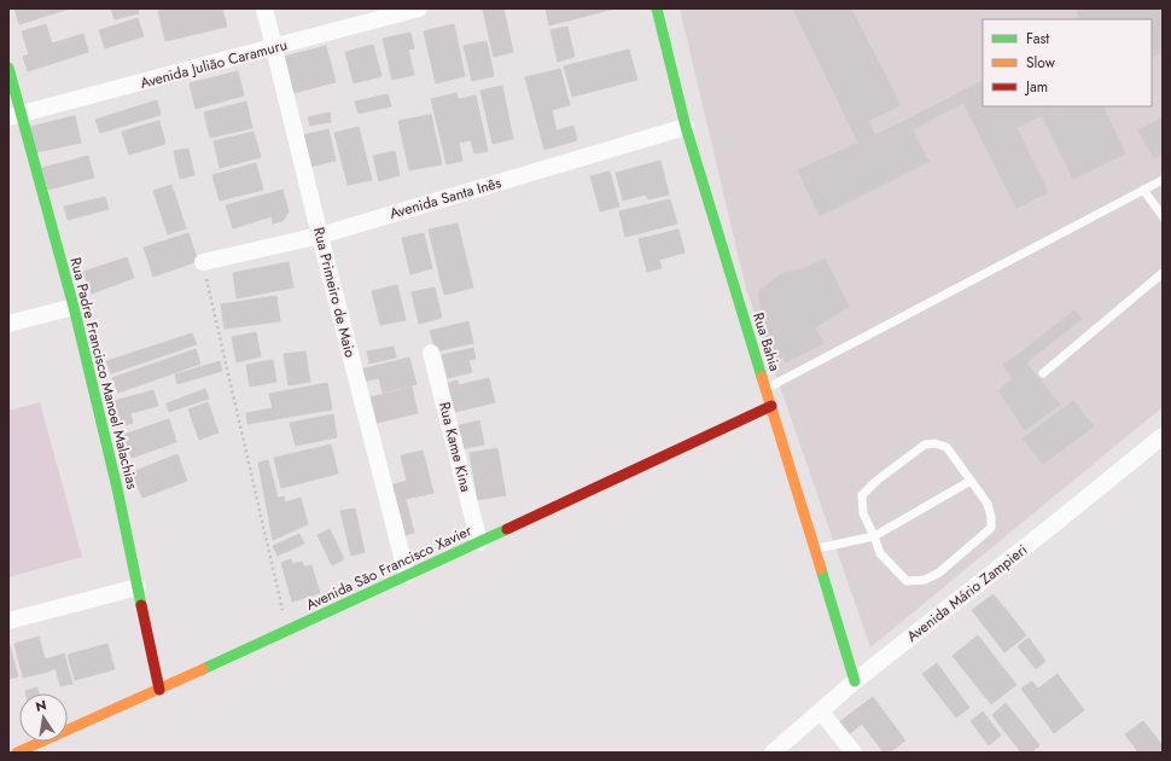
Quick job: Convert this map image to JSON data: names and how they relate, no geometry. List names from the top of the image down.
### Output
{
  "streets": {
    "street": [
      "Avenida Julião Caramuru",
      "Avenida Santa Inês",
      "Rua Primeiro de Maio",
      "Rua Bahia",
      "Rua Padre Francisco Manoel Malachias",
      "Rua Kame Kina",
      "Avenida São Francisco Xavier",
      "Avenida Mário Zampieri"
    ]
  },
  "crossings": [
    ["Avenida Julião Caramuru", "Rua Primeiro de Maio"],
    ["Avenida Julião Caramuru", "Rua Padre Francisco Manoel Malachias"],
    ["Avenida Santa Inês", "Rua Primeiro de Maio"],
    ["Avenida Santa Inês", "Rua Bahia"],
    ["Rua Primeiro de Maio", "Avenida São Francisco Xavier"],
    ["Rua Bahia", "Avenida São Francisco Xavier"],
    ["Rua Bahia", "Avenida Mário Zampieri"],
    ["Rua Padre Francisco Manoel Malachias", "Avenida São Francisco Xavier"],
    ["Rua Kame Kina", "Avenida São Francisco Xavier"]
  ],
  "legend": ["Fast", "Slow", "Jam"],
  "north": "top"
}
